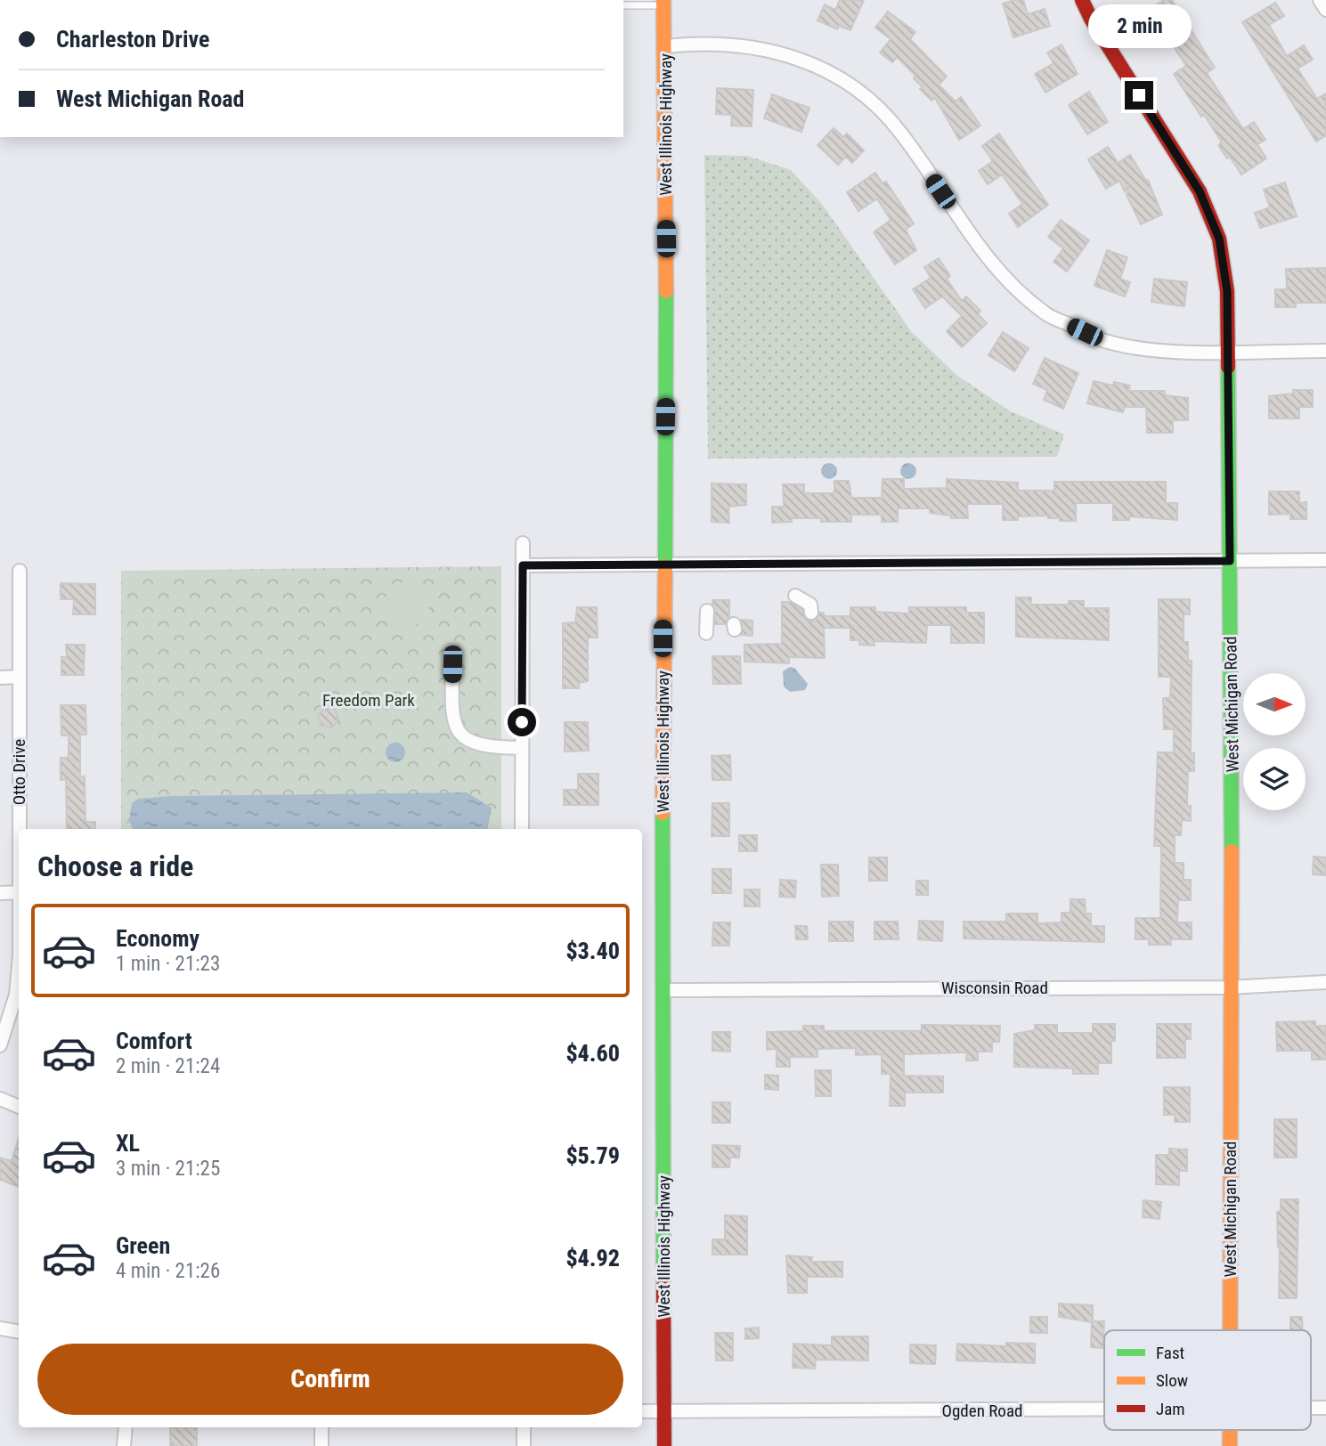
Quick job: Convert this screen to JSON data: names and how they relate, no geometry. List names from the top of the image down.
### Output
{
  "streets": {
    "street": [
      "West Illinois Highway",
      "West Michigan Road",
      "Otto Drive",
      "Wisconsin Road",
      "Ogden Road"
    ]
  },
  "crossings": [
    ["West Illinois Highway", "Wisconsin Road"],
    ["West Illinois Highway", "Ogden Road"],
    ["West Michigan Road", "Wisconsin Road"]
  ],
  "parks": ["Freedom Park"],
  "legend": ["Fast", "Slow", "Jam"],
  "north": "right",
  "page": {
    "banner": ["Charleston Drive", "West Michigan Road"],
    "bubble": "2 min",
    "heading": "Choose a ride",
    "list": [
      {
        "name": "Economy",
        "note": "1 min · 21:23",
        "value": "$3.40"
      },
      {
        "name": "Comfort",
        "note": "2 min · 21:24",
        "value": "$4.60"
      },
      {
        "name": "XL",
        "note": "3 min · 21:25",
        "value": "$5.79"
      },
      {
        "name": "Green",
        "note": "4 min · 21:26",
        "value": "$4.92"
      }
    ],
    "buttons": "Confirm"
  }
}
